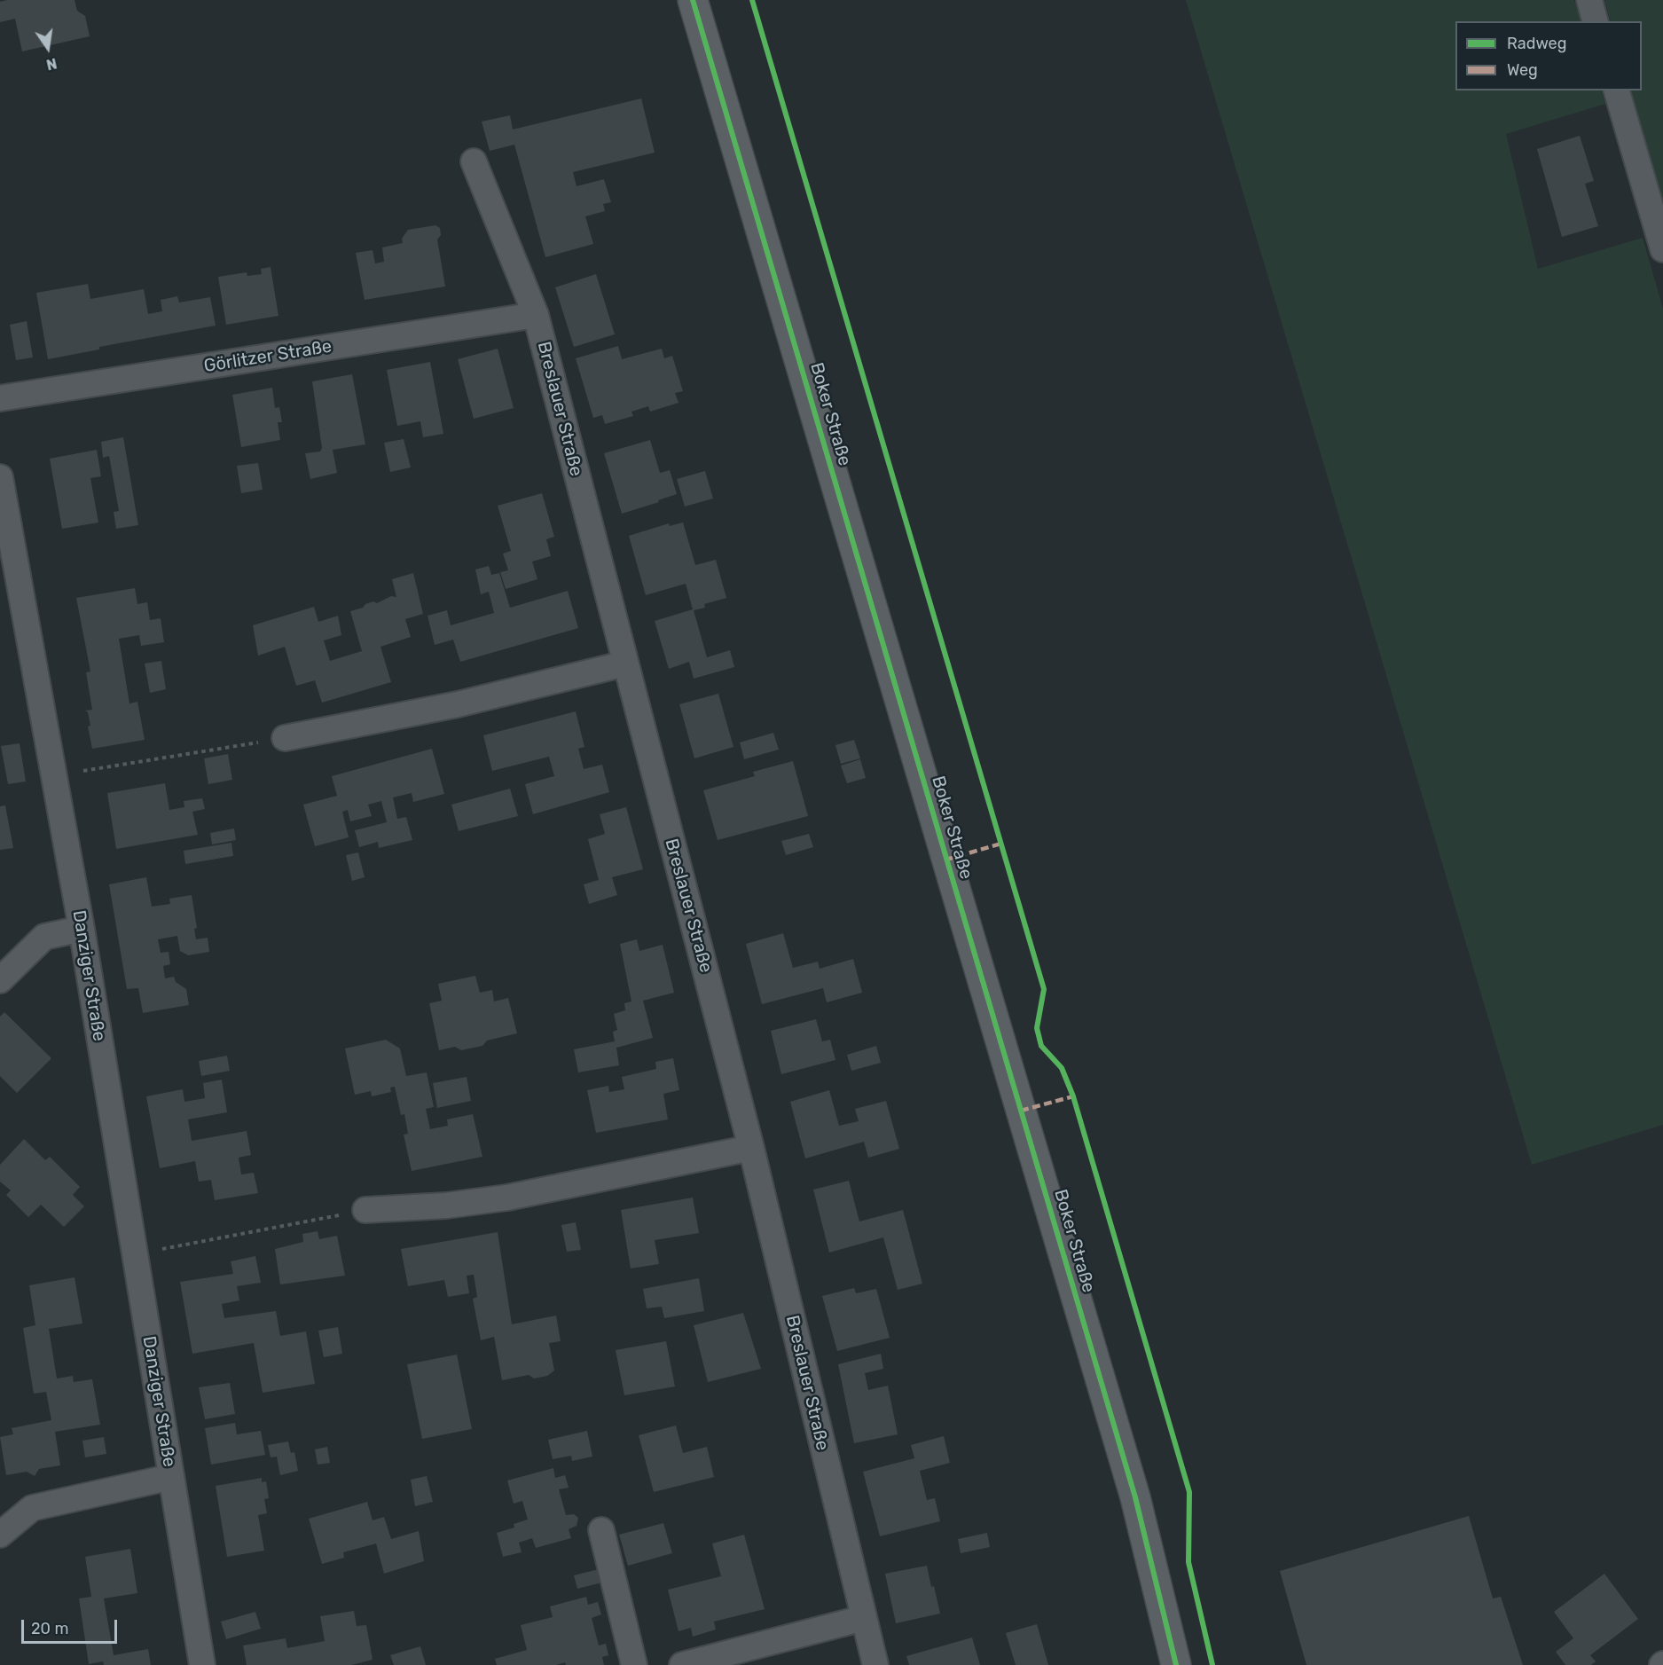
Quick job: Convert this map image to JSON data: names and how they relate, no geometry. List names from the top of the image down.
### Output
{
  "streets": {
    "main road": ["Boker Straße"],
    "street": ["Görlitzer Straße", "Breslauer Straße", "Danziger Straße"]
  },
  "crossings": [
    ["Görlitzer Straße", "Breslauer Straße"]
  ],
  "legend": ["Radweg", "Weg"],
  "scale_bar": "20 m",
  "north": "bottom"
}
